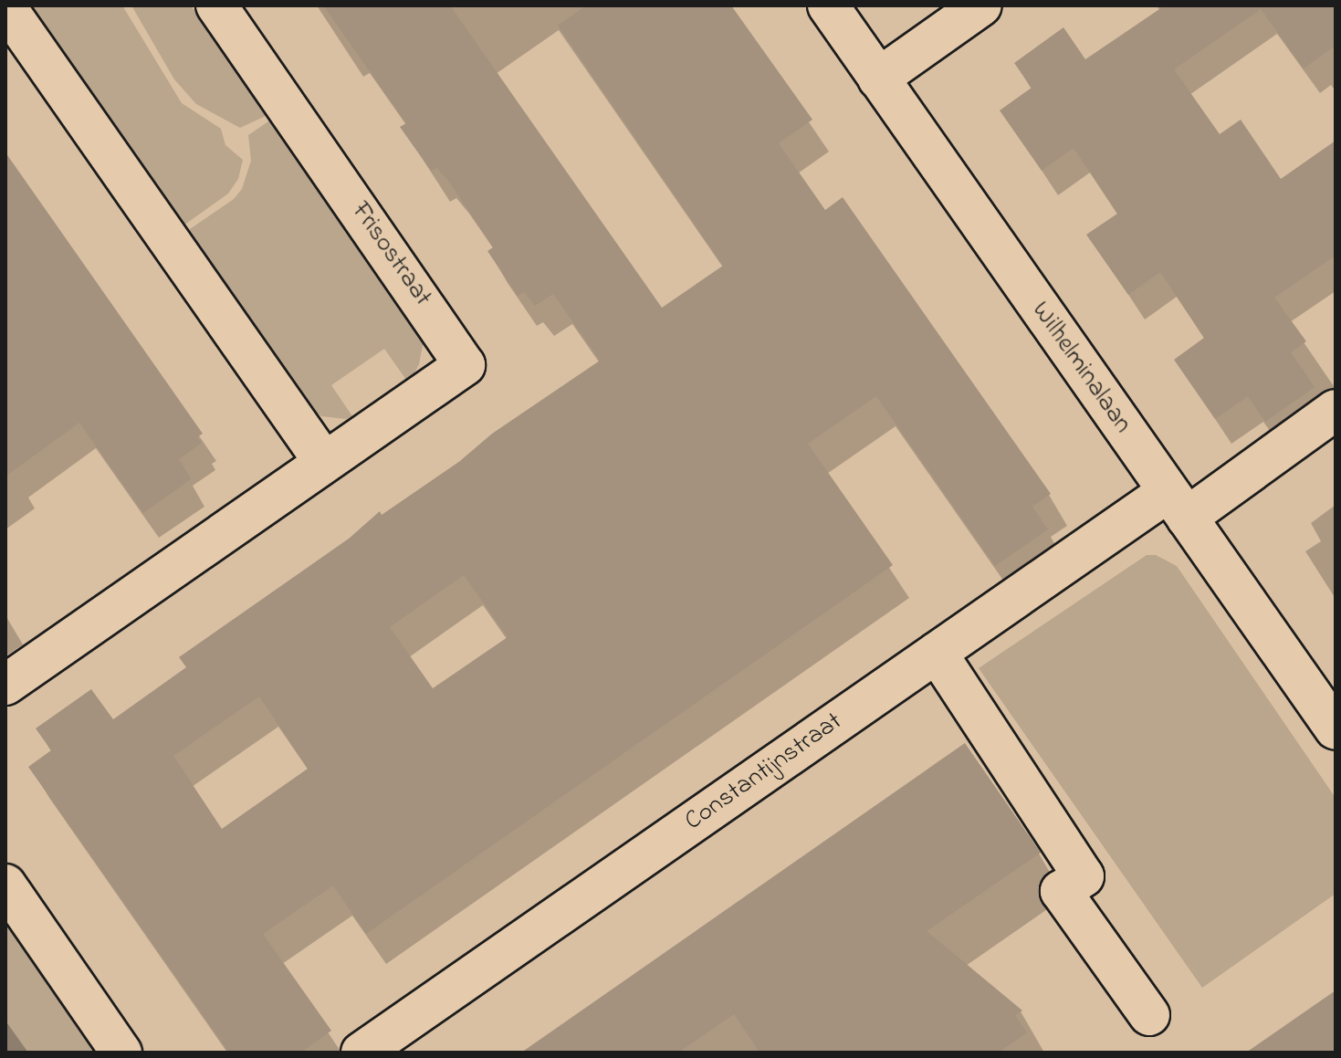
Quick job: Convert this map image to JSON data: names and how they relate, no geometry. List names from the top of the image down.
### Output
{
  "streets": {
    "street": ["Frisostraat", "Wilhelminalaan", "Constantijnstraat"]
  },
  "crossings": [
    ["Wilhelminalaan", "Constantijnstraat"]
  ]
}
